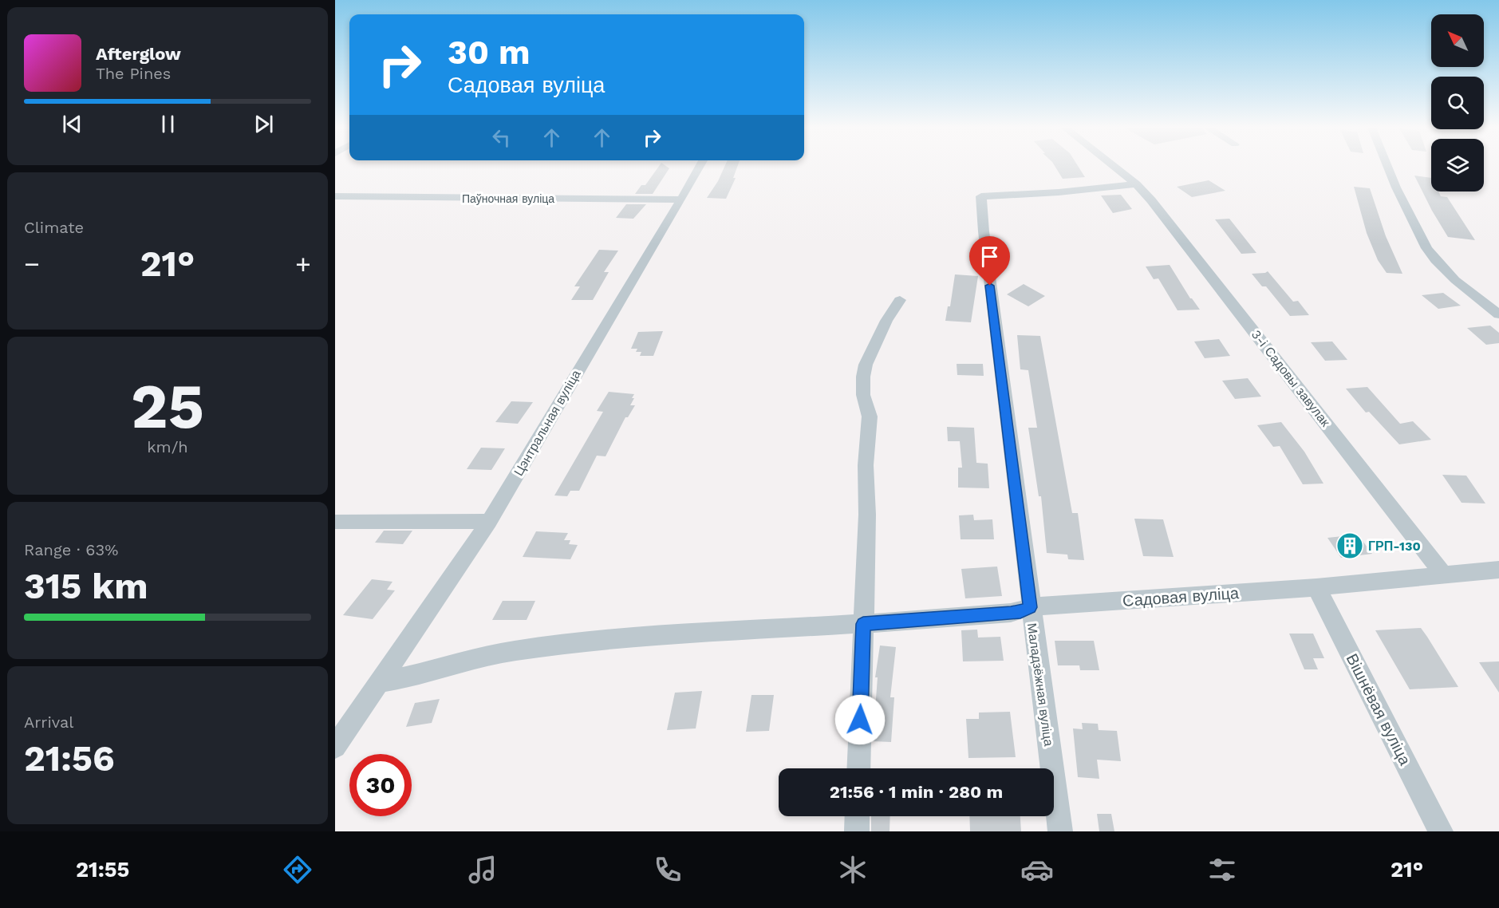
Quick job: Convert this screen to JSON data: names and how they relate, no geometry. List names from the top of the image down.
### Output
{
  "streets": {
    "street": [
      "Паўночная вуліца",
      "3-і Садовы завулак",
      "Цэнтральная вуліца",
      "Садовая вуліца",
      "Маладзёжная вуліца",
      "Вішнёвая вуліца"
    ]
  },
  "crossings": [
    ["Паўночная вуліца", "Цэнтральная вуліца"],
    ["3-і Садовы завулак", "Садовая вуліца"],
    ["3-і Садовы завулак", "Маладзёжная вуліца"],
    ["Садовая вуліца", "Маладзёжная вуліца"],
    ["Садовая вуліца", "Вішнёвая вуліца"]
  ],
  "places": {
    "building": ["ГРП-130"]
  },
  "north": "top left",
  "page": {
    "turn": ["30 m", "Садовая вуліца"],
    "song": ["Afterglow", "The Pines"],
    "tile": [
      "Climate",
      ["25", "km/h"],
      ["Range · 63%", "315 km"],
      ["Arrival", "21:56"]
    ],
    "heat": ["−", "21°", "+"],
    "limit": "30",
    "trip": "21:56 · 1 min · 280 m",
    "tabs": ["21:55", "21°"]
  }
}
